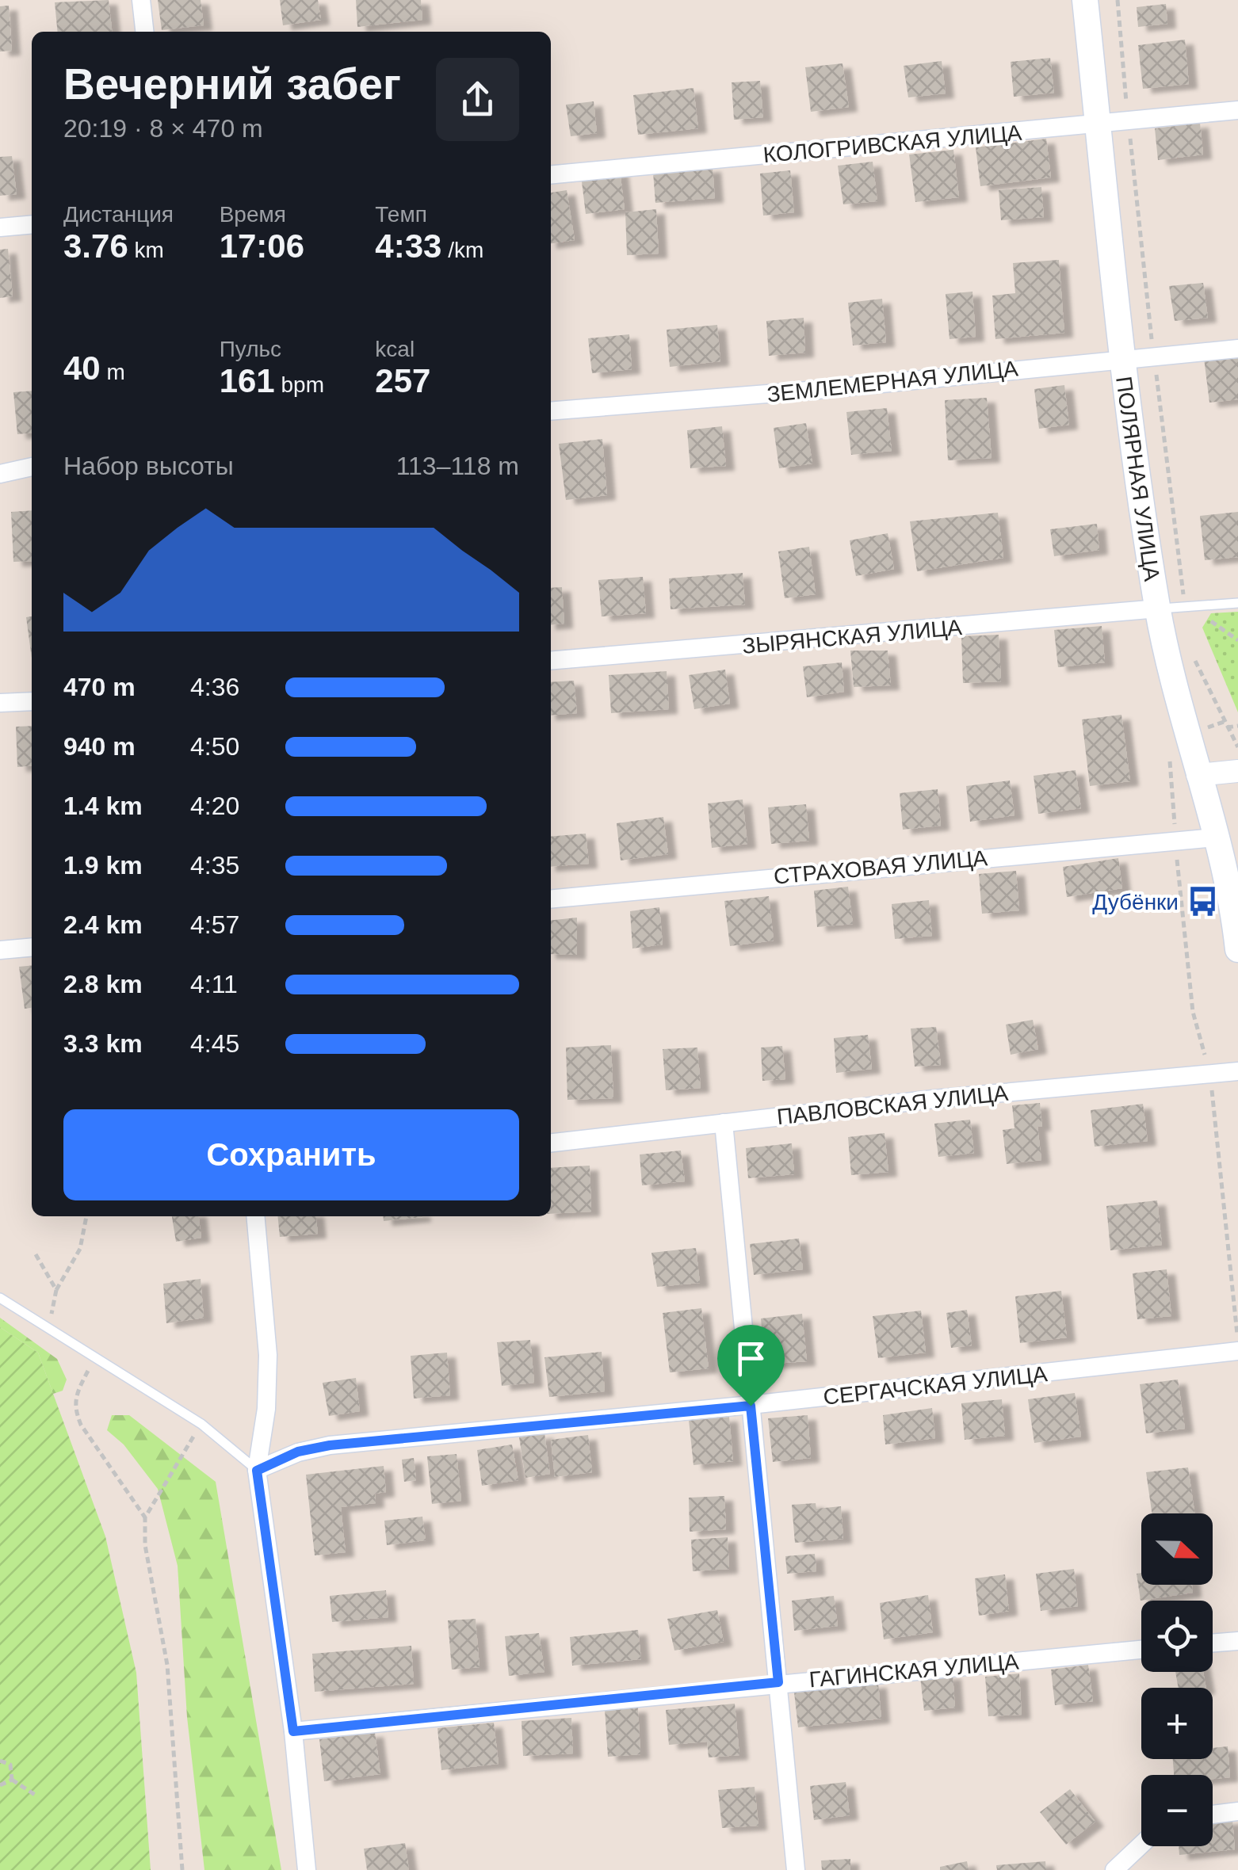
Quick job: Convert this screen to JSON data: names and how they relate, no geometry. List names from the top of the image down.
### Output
{
  "streets": {
    "main road": ["ПОЛЯРНАЯ УЛИЦА"],
    "street": [
      "КОЛОГРИВСКАЯ УЛИЦА",
      "ЗЕМЛЕМЕРНАЯ УЛИЦА",
      "ЗЫРЯНСКАЯ УЛИЦА",
      "СТРАХОВАЯ УЛИЦА",
      "ПАВЛОВСКАЯ УЛИЦА",
      "СЕРГАЧСКАЯ УЛИЦА",
      "ГАГИНСКАЯ УЛИЦА"
    ]
  },
  "crossings": [
    ["КОЛОГРИВСКАЯ УЛИЦА", "ПОЛЯРНАЯ УЛИЦА"],
    ["ЗЕМЛЕМЕРНАЯ УЛИЦА", "ПОЛЯРНАЯ УЛИЦА"],
    ["ПОЛЯРНАЯ УЛИЦА", "ЗЫРЯНСКАЯ УЛИЦА"],
    ["ПОЛЯРНАЯ УЛИЦА", "СТРАХОВАЯ УЛИЦА"]
  ],
  "places": {
    "bus stop": ["Дубёнки"]
  },
  "north": "right",
  "page": {
    "heading": ["Вечерний забег", "20:19 · 8 × 470 m"],
    "stats": [
      ["Дистанция", "3.76 km"],
      ["Время", "17:06"],
      ["Темп", "4:33 /km"],
      ["40 m"],
      ["Пульс", "161 bpm"],
      ["kcal", "257"]
    ],
    "chart": ["Набор высоты", "113–118 m"],
    "list": [
      {
        "name": "470 m",
        "note": "4:36"
      },
      {
        "name": "940 m",
        "note": "4:50"
      },
      {
        "name": "1.4 km",
        "note": "4:20"
      },
      {
        "name": "1.9 km",
        "note": "4:35"
      },
      {
        "name": "2.4 km",
        "note": "4:57"
      },
      {
        "name": "2.8 km",
        "note": "4:11"
      },
      {
        "name": "3.3 km",
        "note": "4:45"
      }
    ],
    "buttons": "Сохранить",
    "map_buttons": ["+", "−"]
  }
}
